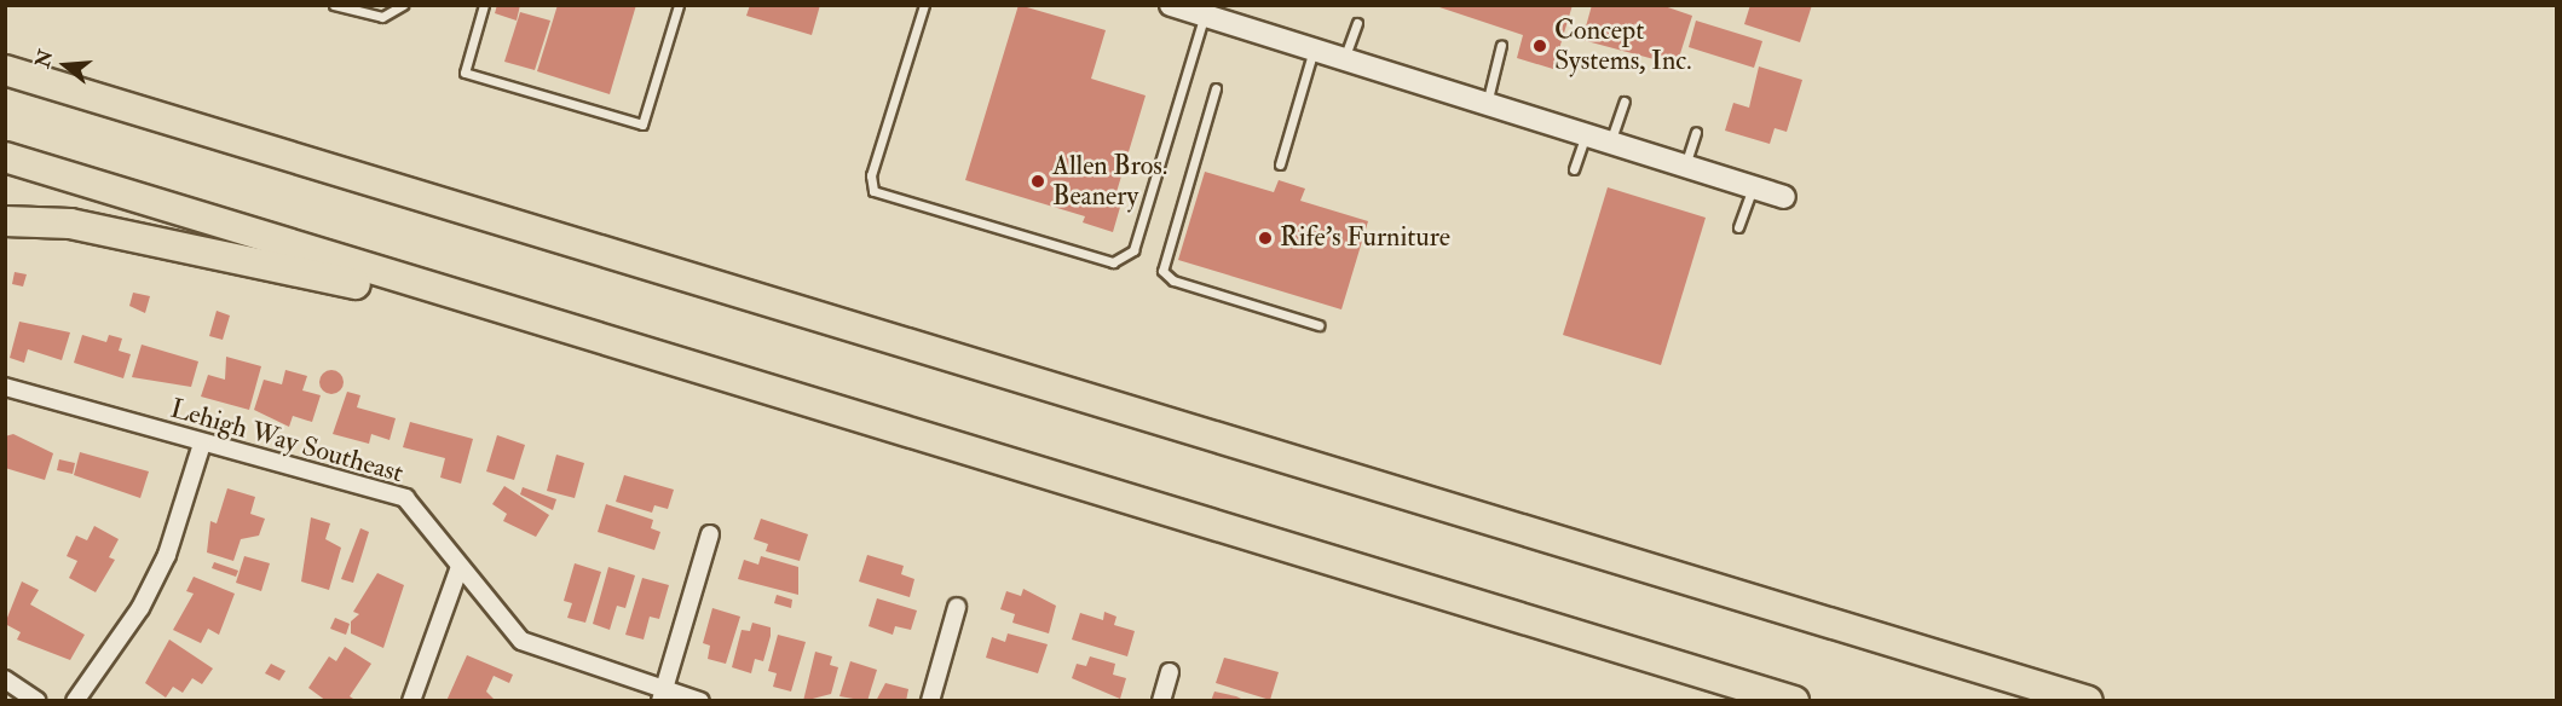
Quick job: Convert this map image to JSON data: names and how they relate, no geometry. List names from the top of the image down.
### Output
{
  "streets": {
    "street": ["Lehigh Way Southeast"]
  },
  "places": ["Concept Systems, Inc.", "Allen Bros. Beanery", "Rife’s Furniture"],
  "north": "left"
}
